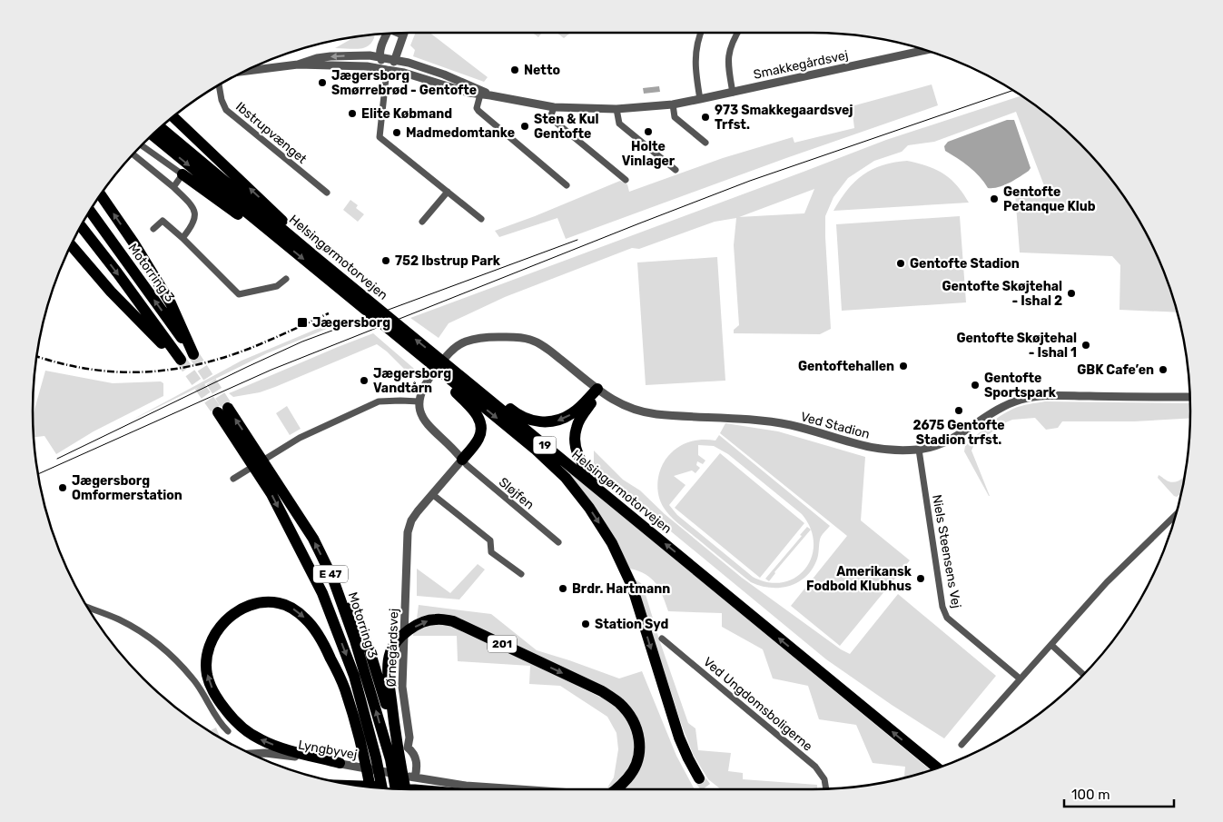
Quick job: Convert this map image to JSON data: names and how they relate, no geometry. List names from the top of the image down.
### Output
{
  "streets": {
    "highway": [
      "Helsingørmotorvejen",
      "Motorring 3",
      "19",
      "E 47",
      "201"
    ],
    "street": [
      "Smakkegårdsvej",
      "Ibstrupvænget",
      "Ved Stadion",
      "Sløjfen",
      "Niels Steensens Vej",
      "Ørnegårdsvej",
      "Ved Ungdomsboligerne",
      "Lyngbyvej"
    ]
  },
  "crossings": [
    ["Ved Stadion", "Niels Steensens Vej"],
    ["Sløjfen", "Ørnegårdsvej"],
    ["Ørnegårdsvej", "Lyngbyvej"]
  ],
  "places": {
    "other": [
      "Netto",
      "Jægersborg Smørrebrød - Gentofte",
      "Elite Købmand",
      "973 Smakkegaardsvej Trfst.",
      "Sten & Kul Gentofte",
      "Holte Vinlager",
      "Madmedomtanke",
      "Gentofte Petanque Klub",
      "752 Ibstrup Park",
      "Gentofte Stadion",
      "Gentofte Skøjtehal - Ishal 2",
      "Gentofte Skøjtehal - Ishal 1",
      "Gentoftehallen",
      "GBK Cafe’en",
      "Jægersborg Vandtårn",
      "Gentofte Sportspark",
      "2675 Gentofte Stadion trfst.",
      "Jægersborg Omformerstation",
      "Amerikansk Fodbold Klubhus",
      "Brdr. Hartmann",
      "Station Syd"
    ],
    "transit": ["Jægersborg"]
  },
  "scale_bar": "100 m"
}
